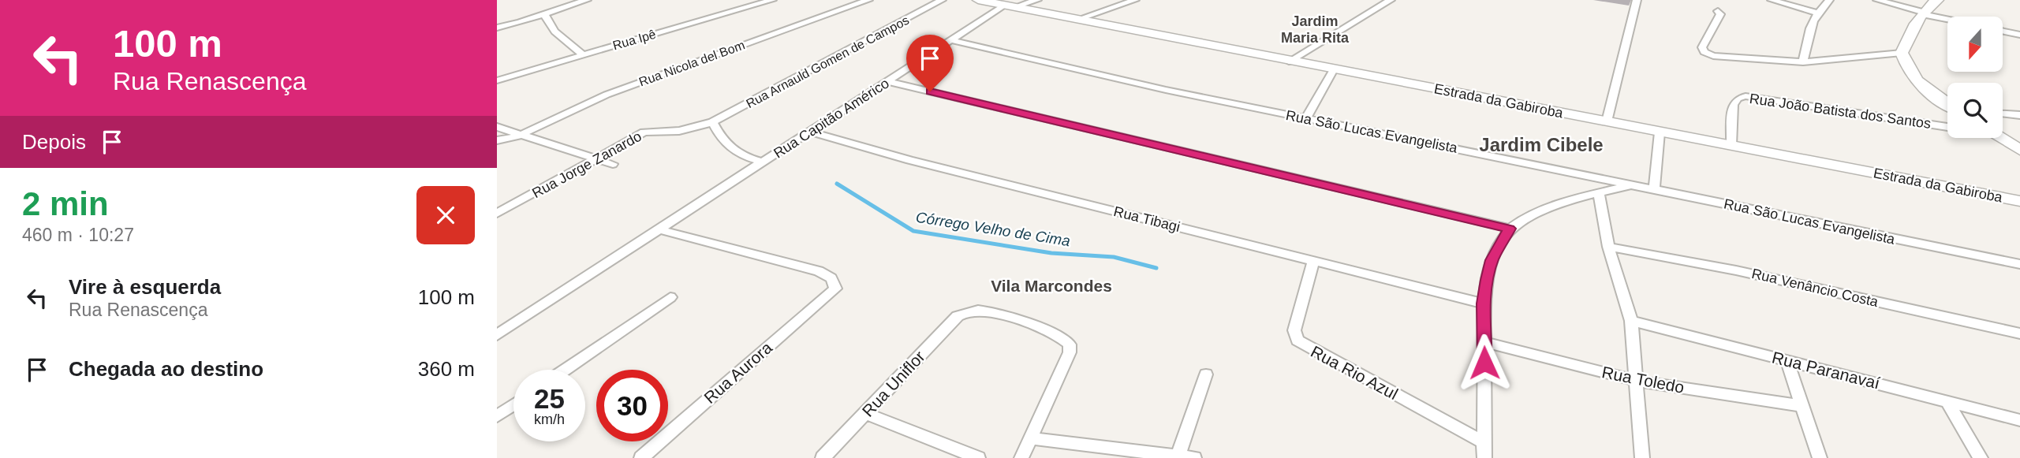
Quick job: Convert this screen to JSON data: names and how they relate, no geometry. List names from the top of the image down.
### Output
{
  "streets": {
    "main road": ["Estrada da Gabiroba"],
    "street": [
      "Rua Ipê",
      "Rua Arnauld Gomen de Campos",
      "Rua Nicola del Bom",
      "Rua João Batista dos Santos",
      "Rua Capitão Américo",
      "Rua São Lucas Evangelista",
      "Rua Jorge Zanardo",
      "Rua Tibagi",
      "Rua Venâncio Costa",
      "Rua Paranavaí",
      "Rua Aurora",
      "Rua Rio Azul",
      "Rua Toledo",
      "Rua Uniflor"
    ]
  },
  "crossings": [
    ["Rua Arnauld Gomen de Campos", "Rua Jorge Zanardo"],
    ["Estrada da Gabiroba", "Rua João Batista dos Santos"],
    ["Estrada da Gabiroba", "Rua Capitão Américo"],
    ["Rua Capitão Américo", "Rua São Lucas Evangelista"],
    ["Rua Capitão Américo", "Rua Tibagi"],
    ["Rua Capitão Américo", "Rua Aurora"],
    ["Rua Tibagi", "Rua Rio Azul"]
  ],
  "districts": ["Jardim Maria Rita", "Jardim Cibele", "Vila Marcondes"],
  "water": ["Córrego Velho de Cima"],
  "north": "bottom",
  "page": {
    "turn": ["100 m", "Rua Renascença"],
    "then": "Depois",
    "heading": ["2 min", "460 m · 10:27"],
    "list": [
      {
        "name": "Vire à esquerda",
        "note": "Rua Renascença",
        "value": "100 m"
      },
      {
        "name": "Chegada ao destino",
        "value": "360 m"
      }
    ],
    "speed": "25 km/h",
    "limit": "30"
  }
}
